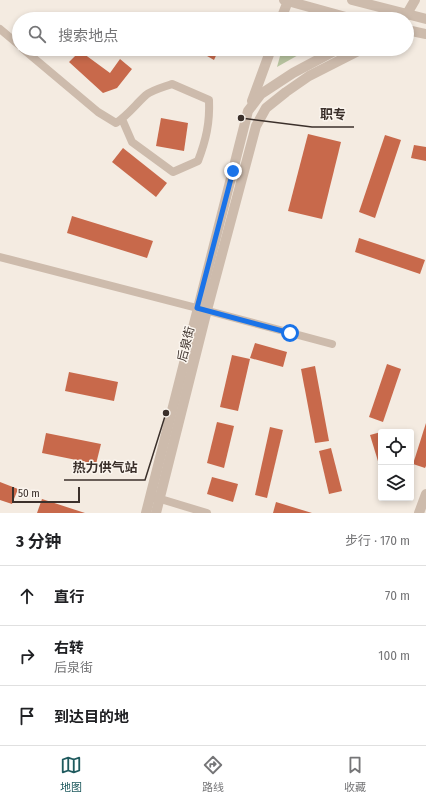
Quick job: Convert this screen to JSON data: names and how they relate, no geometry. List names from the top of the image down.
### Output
{
  "streets": {
    "street": ["后泉街"]
  },
  "places": ["职专", "热力供气站"],
  "scale_bar": "50 m",
  "page": {
    "search": "搜索地点",
    "scale": "50 m",
    "heading": ["3 分钟", "步行 · 170 m"],
    "list": [
      ["直行", "70 m"],
      ["右转", "后泉街", "100 m"],
      "到达目的地"
    ],
    "nav": ["地图", "路线", "收藏"]
  }
}
